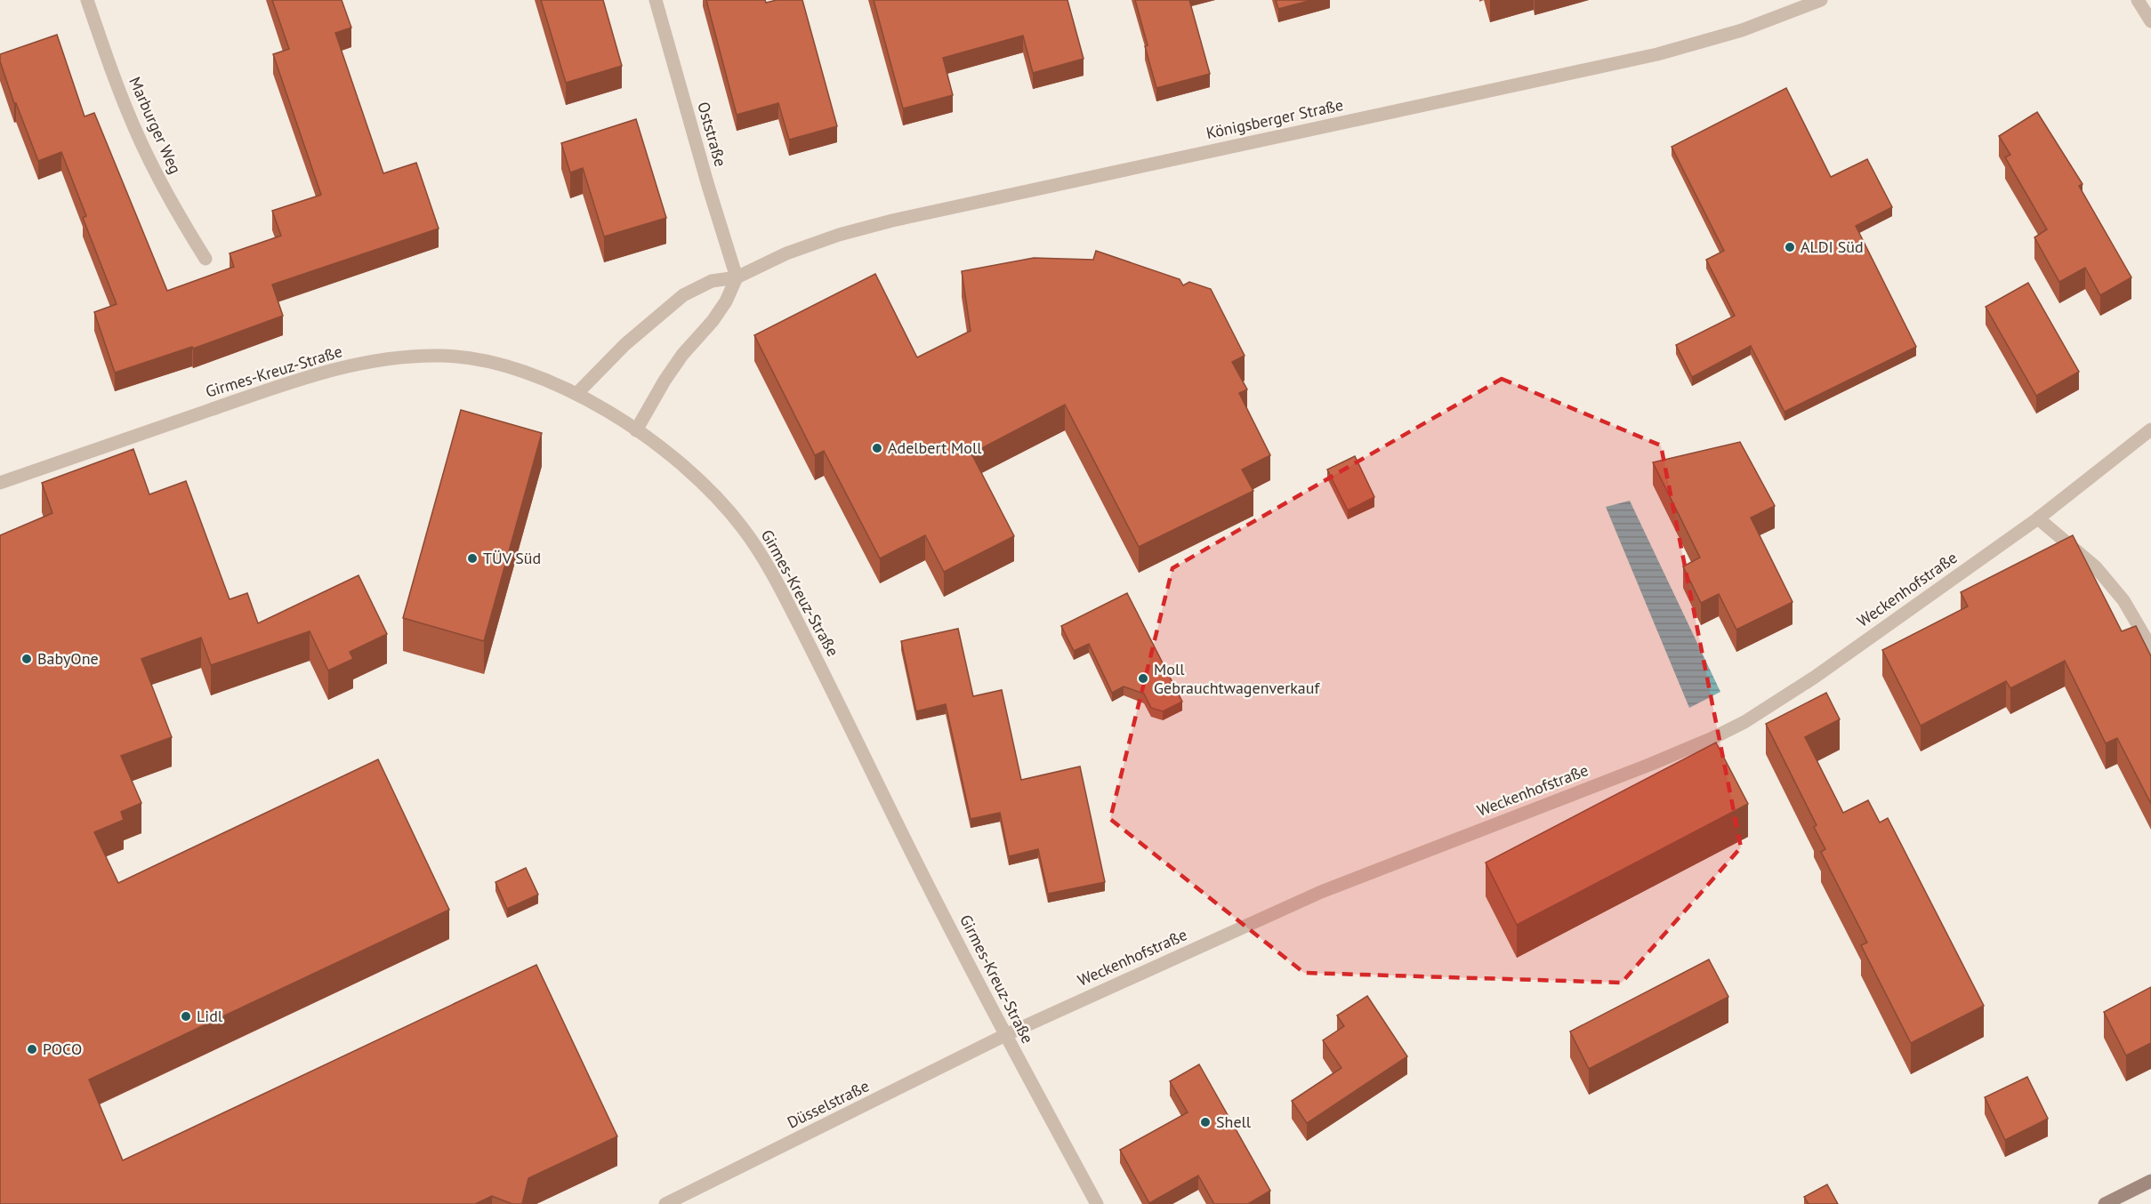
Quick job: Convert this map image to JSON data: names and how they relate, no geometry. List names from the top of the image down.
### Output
{
  "streets": {
    "street": [
      "Königsberger Straße",
      "Marburger Weg",
      "Oststraße",
      "Girmes-Kreuz-Straße",
      "Weckenhofstraße",
      "Düsselstraße"
    ]
  },
  "crossings": [
    ["Königsberger Straße", "Oststraße"],
    ["Königsberger Straße", "Girmes-Kreuz-Straße"],
    ["Girmes-Kreuz-Straße", "Weckenhofstraße"],
    ["Girmes-Kreuz-Straße", "Düsselstraße"],
    ["Weckenhofstraße", "Düsselstraße"]
  ],
  "places": [
    "ALDI Süd",
    "Adelbert Moll",
    "TÜV Süd",
    "BabyOne",
    "Moll Gebrauchtwagenverkauf",
    "Lidl",
    "POCO",
    "Shell"
  ]
}
